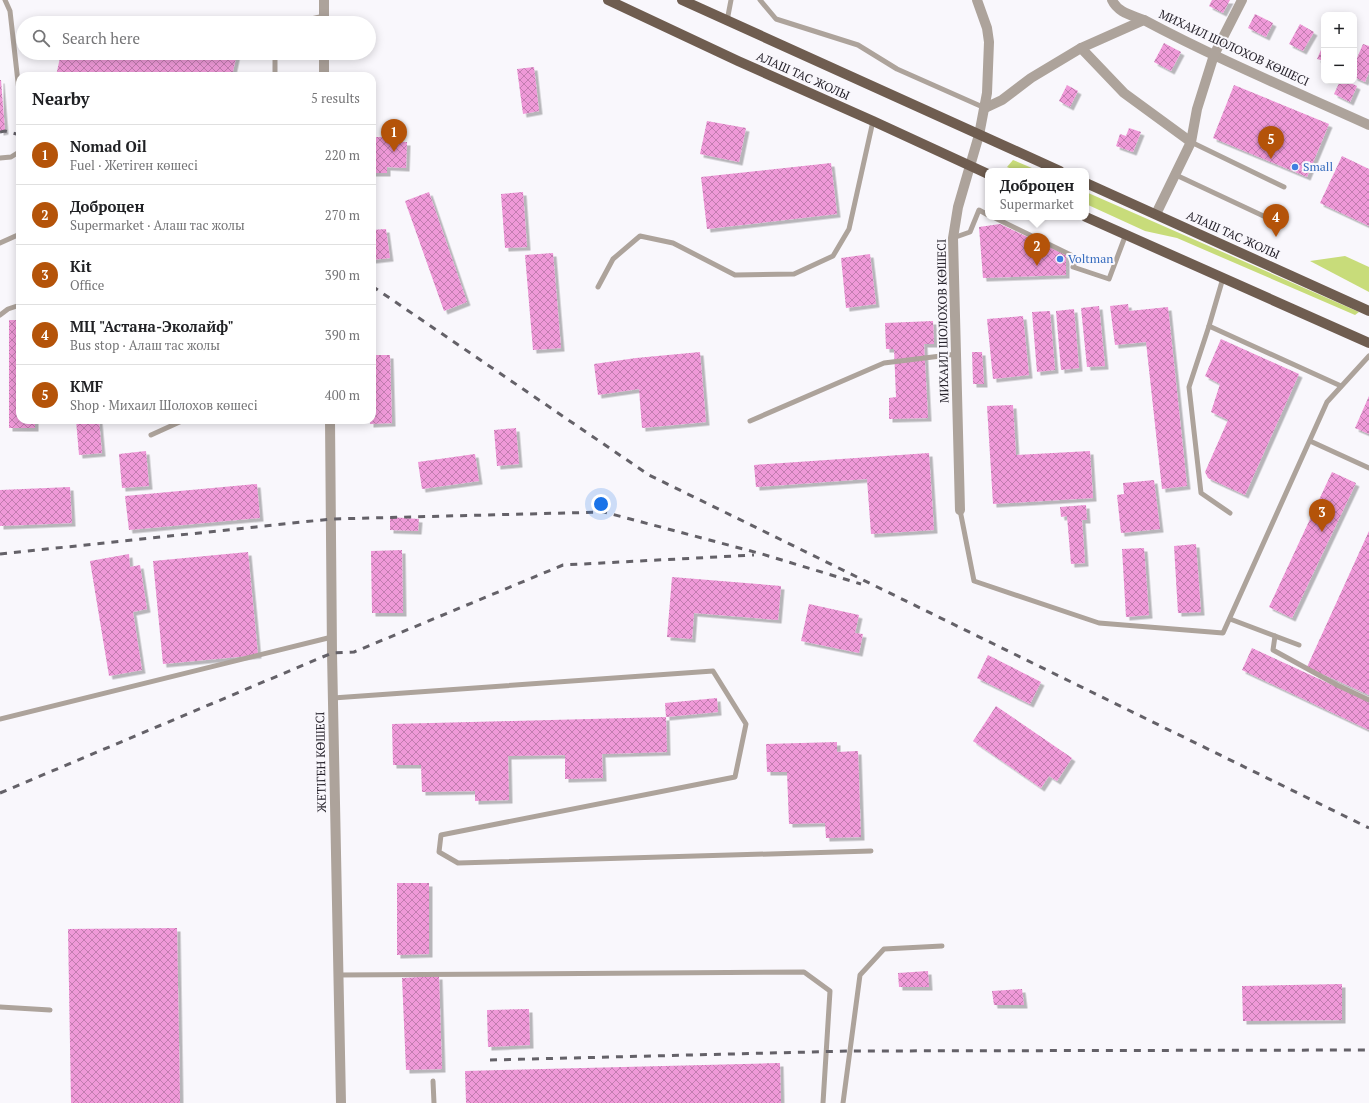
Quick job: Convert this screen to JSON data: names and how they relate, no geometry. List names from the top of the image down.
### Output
{
  "streets": {
    "main road": ["АЛАШ ТАС ЖОЛЫ"],
    "street": ["МИХАИЛ ШОЛОХОВ КӨШЕСІ", "ЖЕТІГЕН КӨШЕСІ"]
  },
  "crossings": [
    ["МИХАИЛ ШОЛОХОВ КӨШЕСІ", "АЛАШ ТАС ЖОЛЫ"]
  ],
  "places": ["Small", "Voltman"],
  "page": {
    "map_buttons": ["+", "−"],
    "search": "Search here",
    "heading": ["Nearby", "5 results"],
    "pins": [
      "1",
      "5",
      "4",
      "2",
      "3"
    ],
    "list": [
      {
        "mark": "1",
        "name": "Nomad Oil",
        "note": "Fuel · Жетіген көшесі",
        "value": "220 m"
      },
      {
        "mark": "2",
        "name": "Доброцен",
        "note": "Supermarket · Алаш тас жолы",
        "value": "270 m"
      },
      {
        "mark": "3",
        "name": "Kit",
        "note": "Office",
        "value": "390 m"
      },
      {
        "mark": "4",
        "name": "МЦ \"Астана-Эколайф\"",
        "note": "Bus stop · Алаш тас жолы",
        "value": "390 m"
      },
      {
        "mark": "5",
        "name": "KMF",
        "note": "Shop · Михаил Шолохов көшесі",
        "value": "400 m"
      }
    ],
    "popup": ["Доброцен", "Supermarket"]
  }
}
